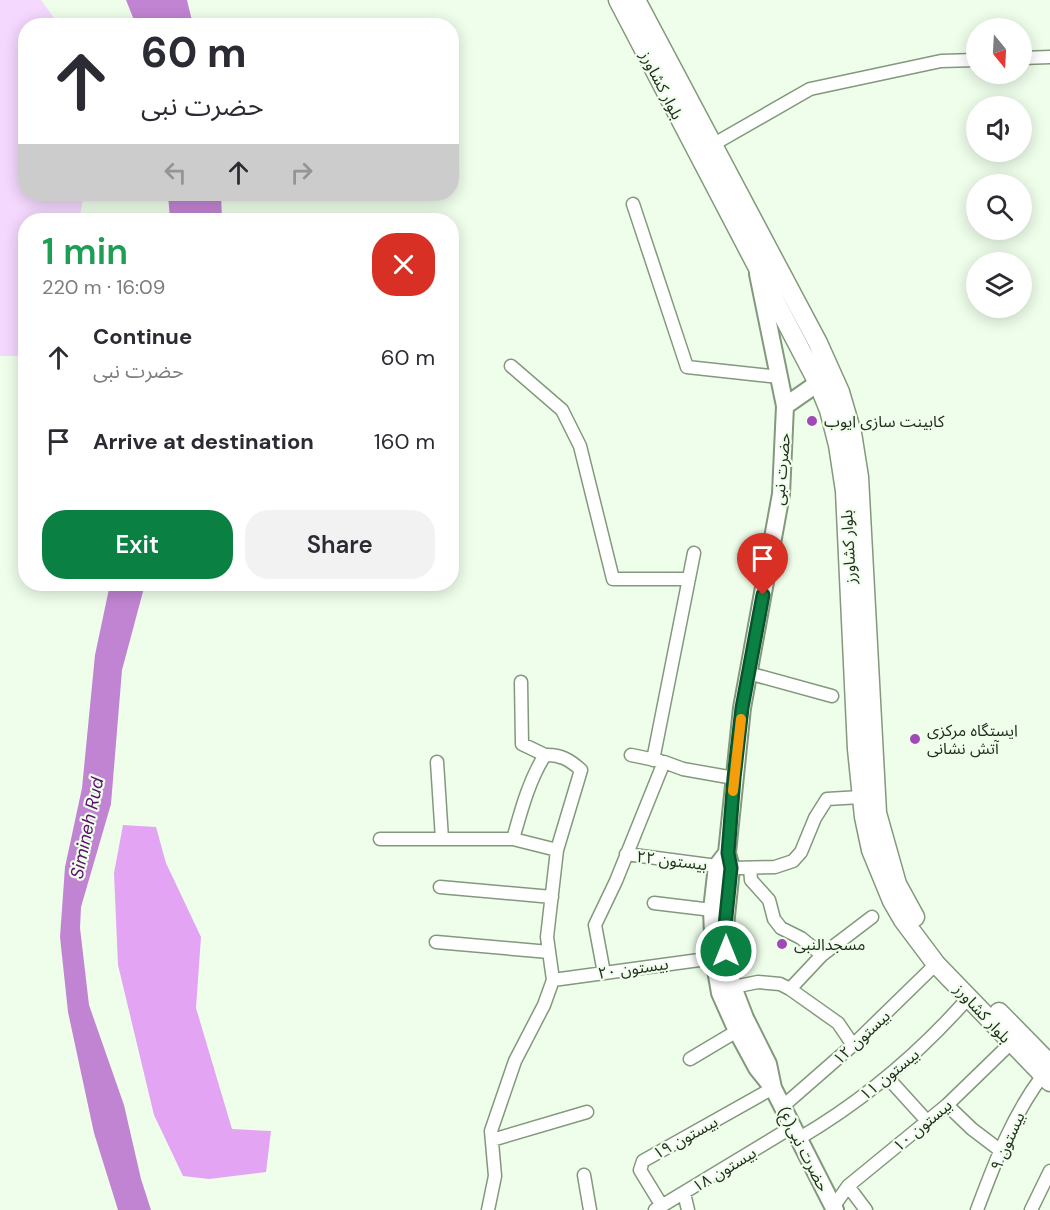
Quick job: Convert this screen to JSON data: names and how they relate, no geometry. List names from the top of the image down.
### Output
{
  "streets": {
    "main road": ["بلوار کشاورز"],
    "street": [
      "حضرت نبی",
      "بیستون ۲۲",
      "بیستون ۲۰",
      "بیستون ۱۲",
      "بیستون ۱۱",
      "بیستون ۱۰",
      "بیستون ۱۹",
      "بیستون ۹",
      "حضرت نبی(ع)",
      "بیستون ۱۸"
    ]
  },
  "crossings": [
    ["بلوار کشاورز", "حضرت نبی"],
    ["بلوار کشاورز", "بیستون ۲۲"],
    ["بلوار کشاورز", "بیستون ۱۲"],
    ["بلوار کشاورز", "بیستون ۱۱"],
    ["بلوار کشاورز", "بیستون ۱۰"],
    ["بلوار کشاورز", "بیستون ۹"],
    ["حضرت نبی", "بیستون ۲۲"],
    ["حضرت نبی", "حضرت نبی(ع)"],
    ["بیستون ۲۲", "حضرت نبی(ع)"],
    ["بیستون ۲۰", "حضرت نبی(ع)"],
    ["بیستون ۱۲", "حضرت نبی(ع)"],
    ["بیستون ۱۱", "حضرت نبی(ع)"],
    ["بیستون ۱۱", "بیستون ۱۸"],
    ["بیستون ۱۰", "حضرت نبی(ع)"],
    ["بیستون ۱۹", "حضرت نبی(ع)"],
    ["بیستون ۱۹", "بیستون ۱۸"],
    ["حضرت نبی(ع)", "بیستون ۱۸"]
  ],
  "water": ["Simineh Rud"],
  "places": ["کابینت سازی ایوب", "ایستگاه مرکزی آتش نشانی", "مسجدالنبی"],
  "north": "bottom",
  "page": {
    "turn": ["60 m", "حضرت نبی"],
    "heading": ["1 min", "220 m · 16:09"],
    "list": [
      {
        "name": "Continue",
        "note": "حضرت نبی",
        "value": "60 m"
      },
      {
        "name": "Arrive at destination",
        "value": "160 m"
      }
    ],
    "buttons": ["Exit", "Share"]
  }
}
